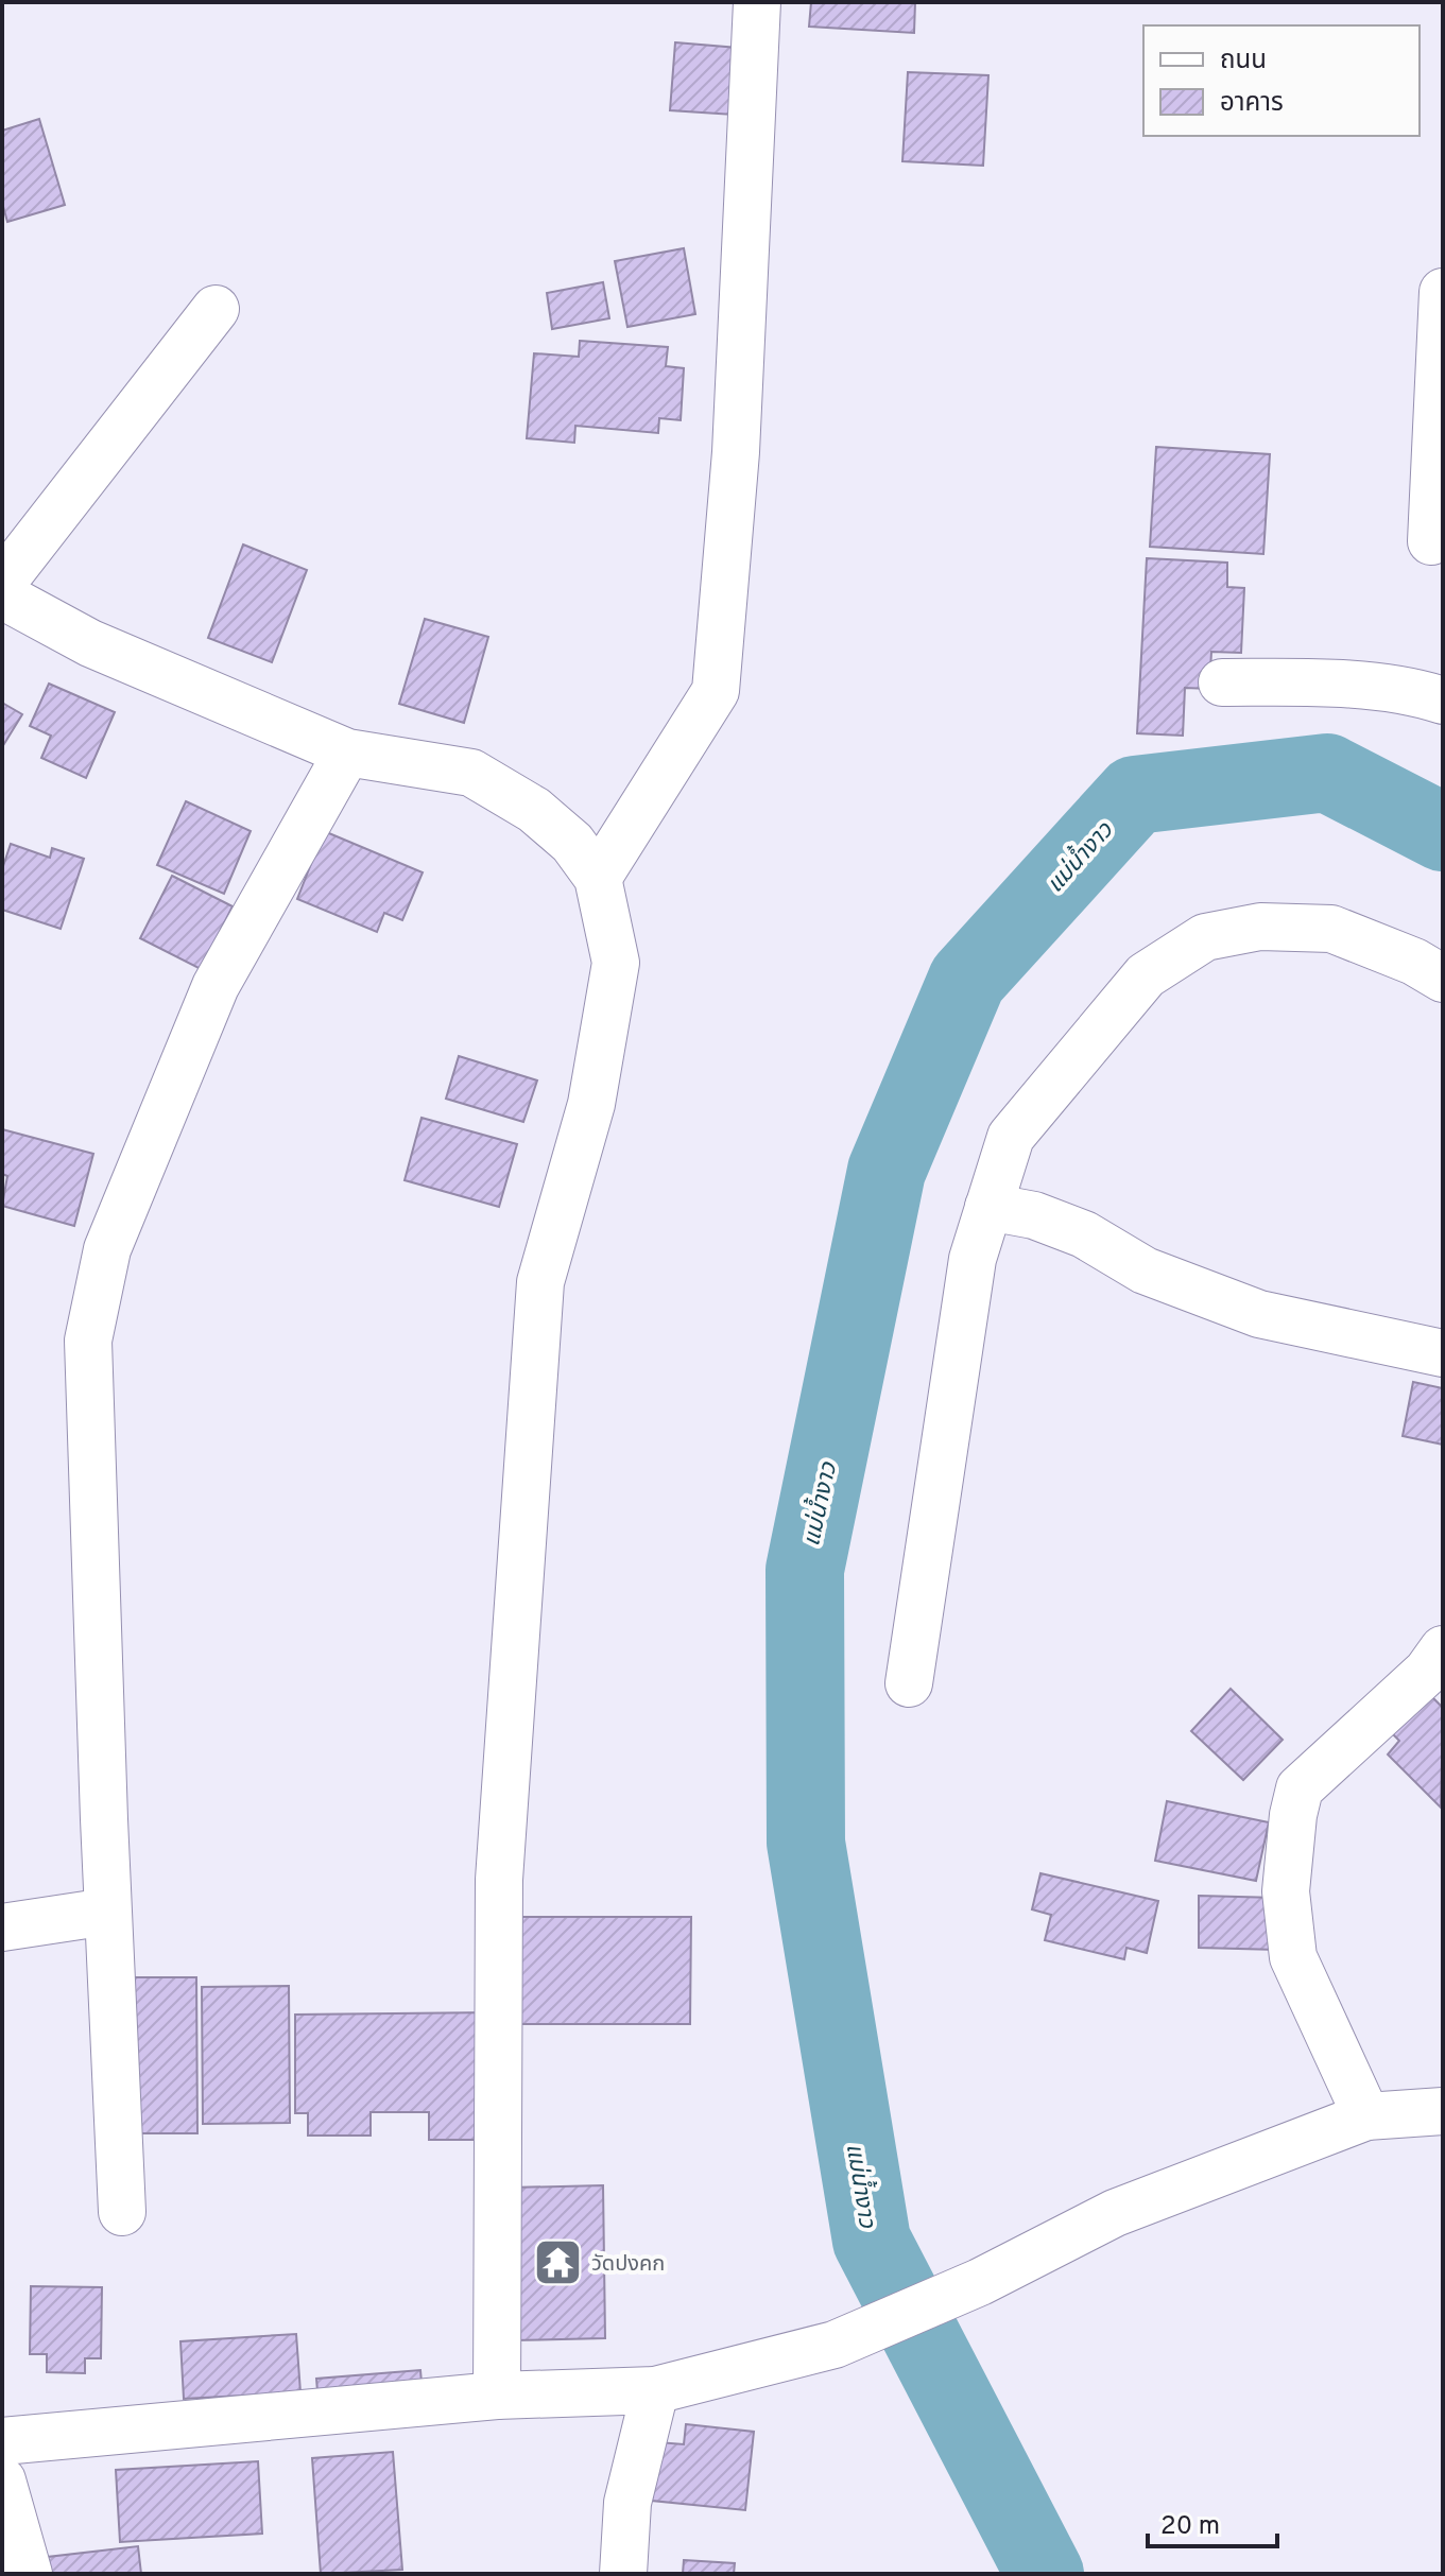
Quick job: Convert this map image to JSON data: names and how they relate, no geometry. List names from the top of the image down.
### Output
{
  "water": ["แม่น้ำงาว"],
  "places": {
    "temple": ["วัดปงคก"]
  },
  "legend": ["ถนน", "อาคาร"],
  "scale_bar": "20 m"
}
